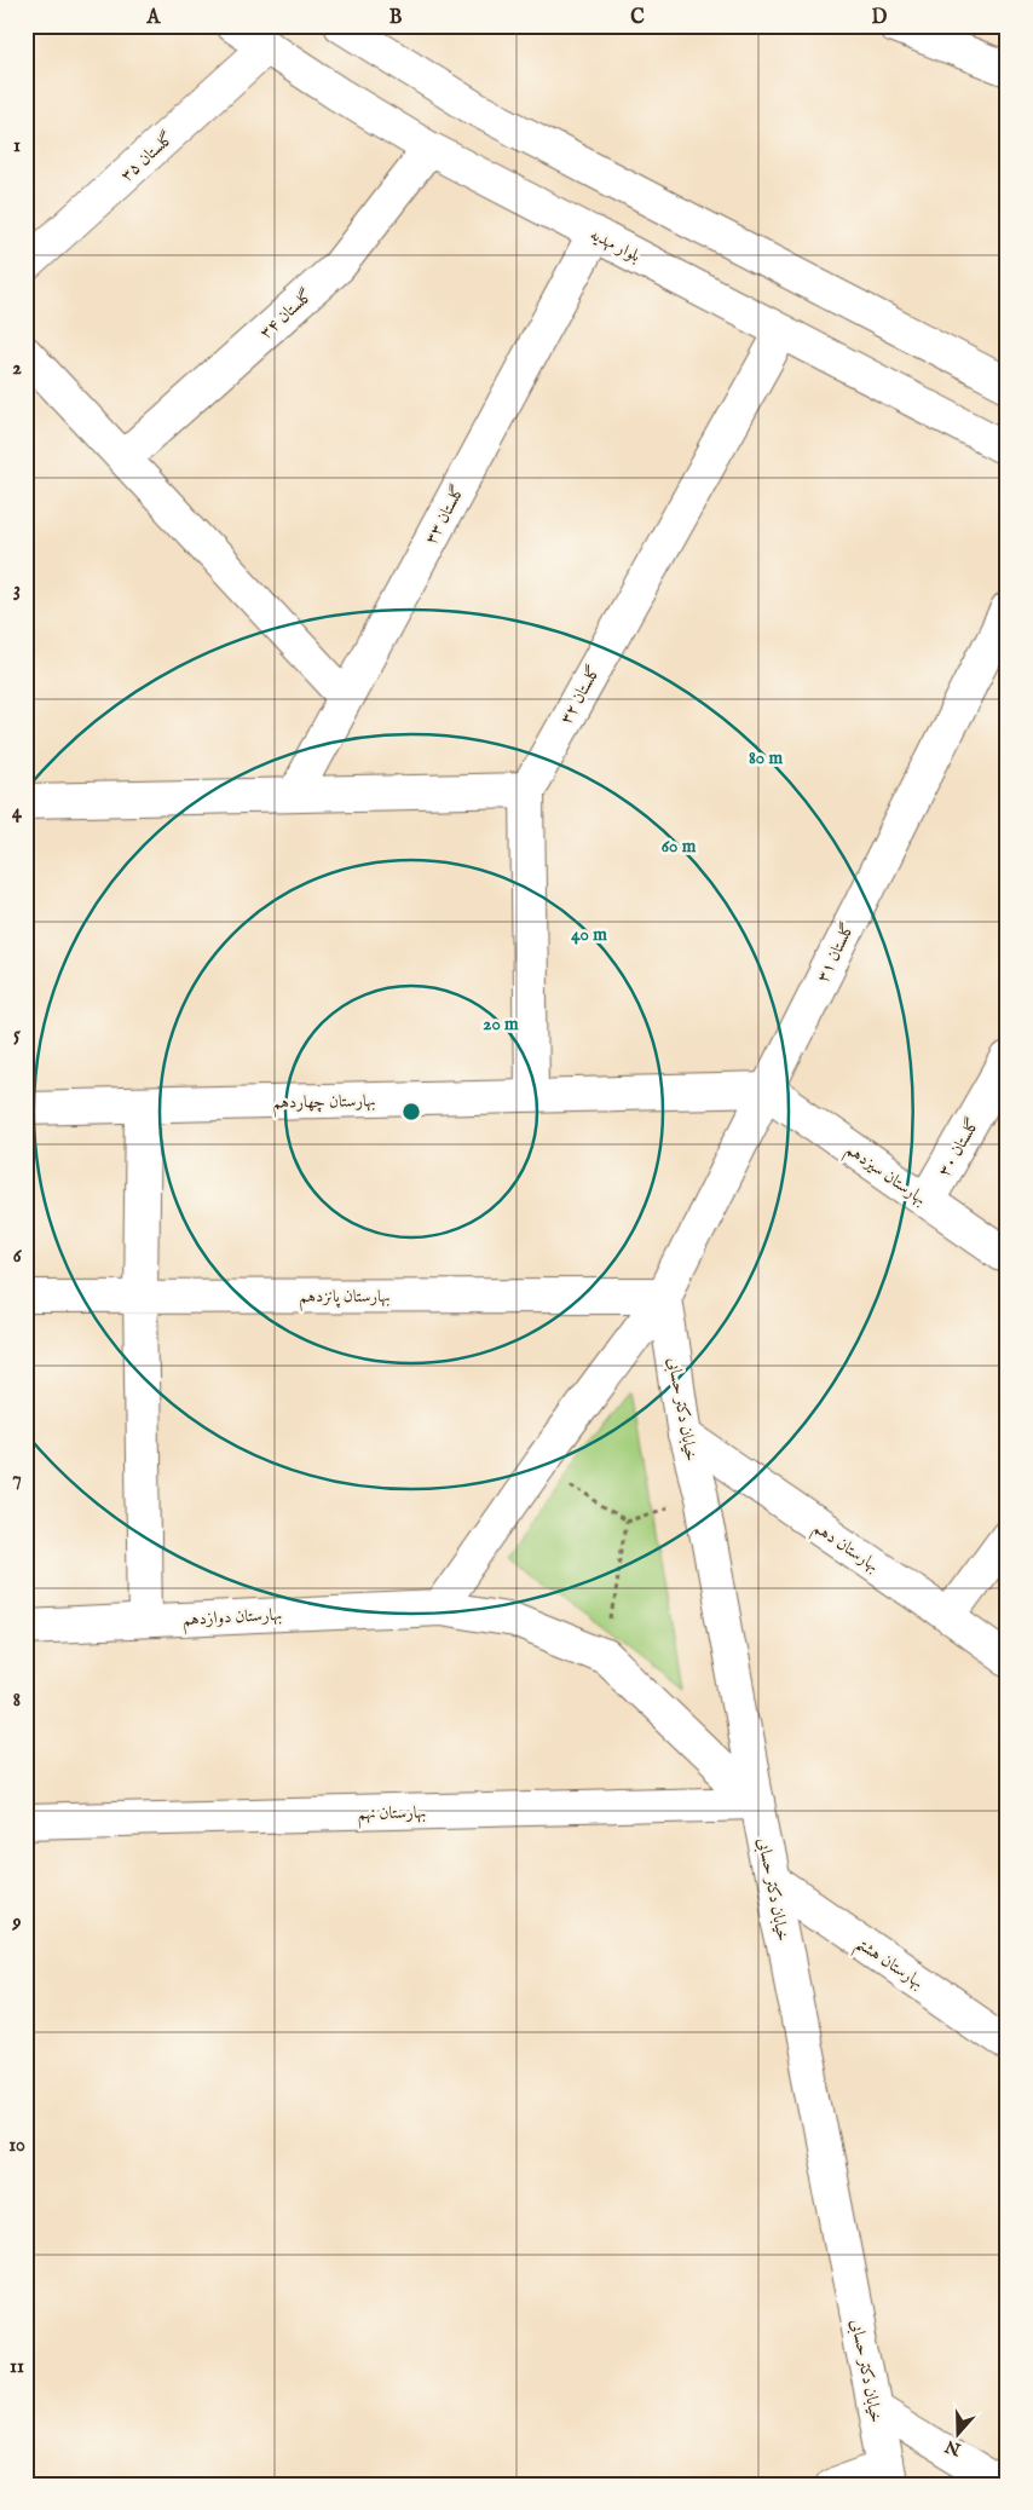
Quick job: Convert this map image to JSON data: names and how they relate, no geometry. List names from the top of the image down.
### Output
{
  "streets": {
    "street": [
      "گلستان ۳۵",
      "بلوار مهدیه",
      "گلستان ۳۴",
      "گلستان ۳۳",
      "گلستان ۳۲",
      "گلستان ۳۱",
      "بهارستان چهاردهم",
      "گلستان ۳۰",
      "بهارستان سیزدهم",
      "بهارستان پانزدهم",
      "خیابان دکتر حسابی",
      "بهارستان دهم",
      "بهارستان دوازدهم",
      "بهارستان نهم",
      "بهارستان هشتم"
    ]
  },
  "crossings": [
    ["گلستان ۳۵", "بلوار مهدیه"],
    ["بلوار مهدیه", "گلستان ۳۴"],
    ["بلوار مهدیه", "گلستان ۳۳"],
    ["بلوار مهدیه", "گلستان ۳۲"],
    ["گلستان ۳۲", "بهارستان چهاردهم"],
    ["گلستان ۳۱", "بهارستان چهاردهم"],
    ["گلستان ۳۱", "بهارستان سیزدهم"],
    ["گلستان ۳۱", "بهارستان پانزدهم"],
    ["گلستان ۳۱", "خیابان دکتر حسابی"],
    ["گلستان ۳۱", "بهارستان دوازدهم"],
    ["بهارستان چهاردهم", "بهارستان سیزدهم"],
    ["گلستان ۳۰", "بهارستان سیزدهم"],
    ["بهارستان پانزدهم", "خیابان دکتر حسابی"],
    ["خیابان دکتر حسابی", "بهارستان دهم"],
    ["خیابان دکتر حسابی", "بهارستان نهم"],
    ["خیابان دکتر حسابی", "بهارستان هشتم"]
  ],
  "north": "bottom",
  "grid": {
    "columns": [
      "A",
      "B",
      "C",
      "D"
    ],
    "rows": [
      "1",
      "2",
      "3",
      "4",
      "5",
      "6",
      "7",
      "8",
      "9",
      "10",
      "11"
    ]
  },
  "rings": [
    "80 m",
    "60 m",
    "40 m",
    "20 m"
  ]
}
